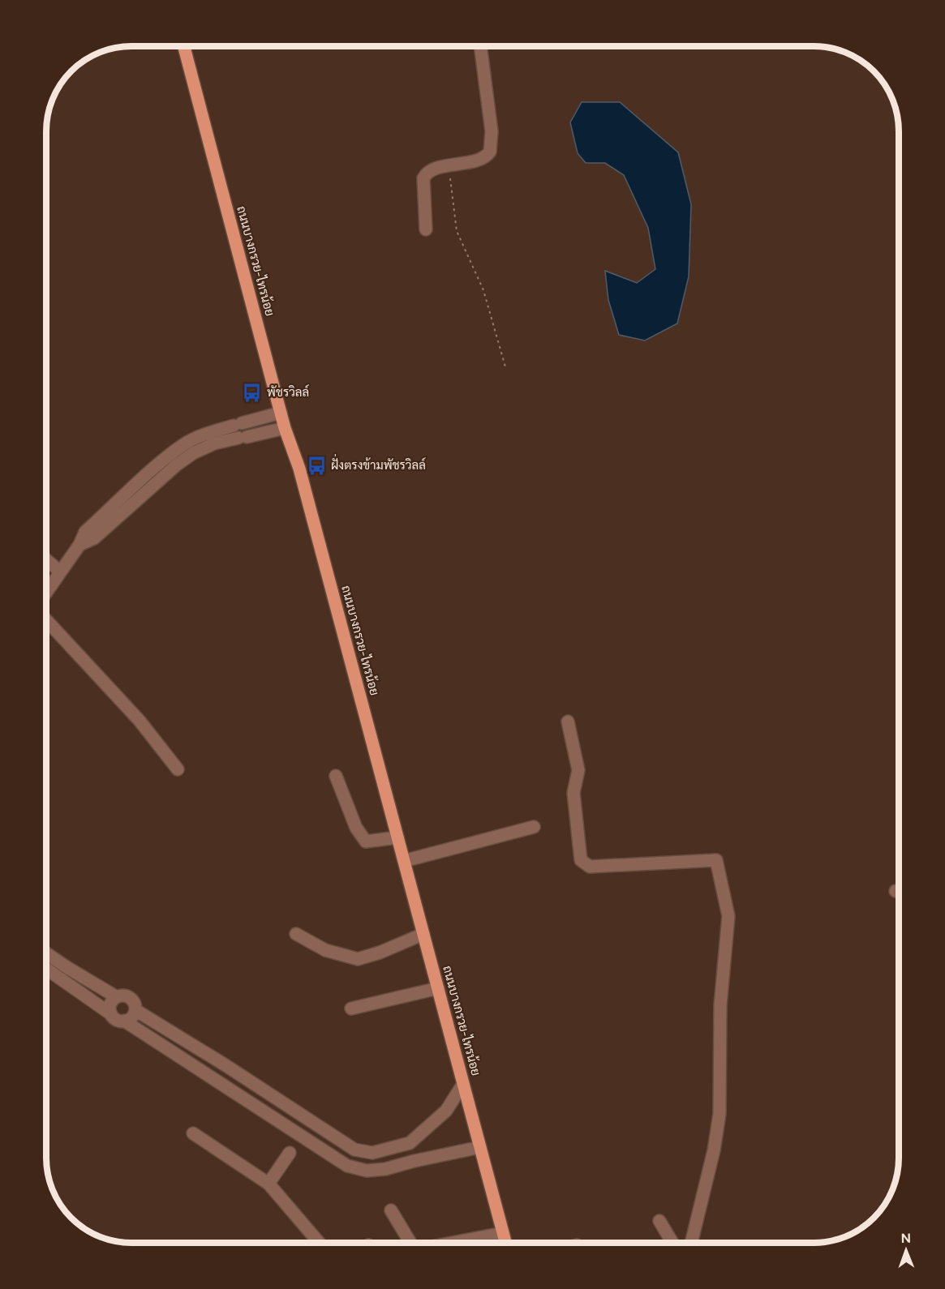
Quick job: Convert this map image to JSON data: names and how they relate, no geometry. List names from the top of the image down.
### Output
{
  "streets": {
    "main road": ["ถนนบางกรวย-ไทรน้อย"]
  },
  "places": {
    "bus stop": ["พัชรวิลล์", "ฝั่งตรงข้ามพัชรวิลล์"]
  },
  "north": "top"
}
